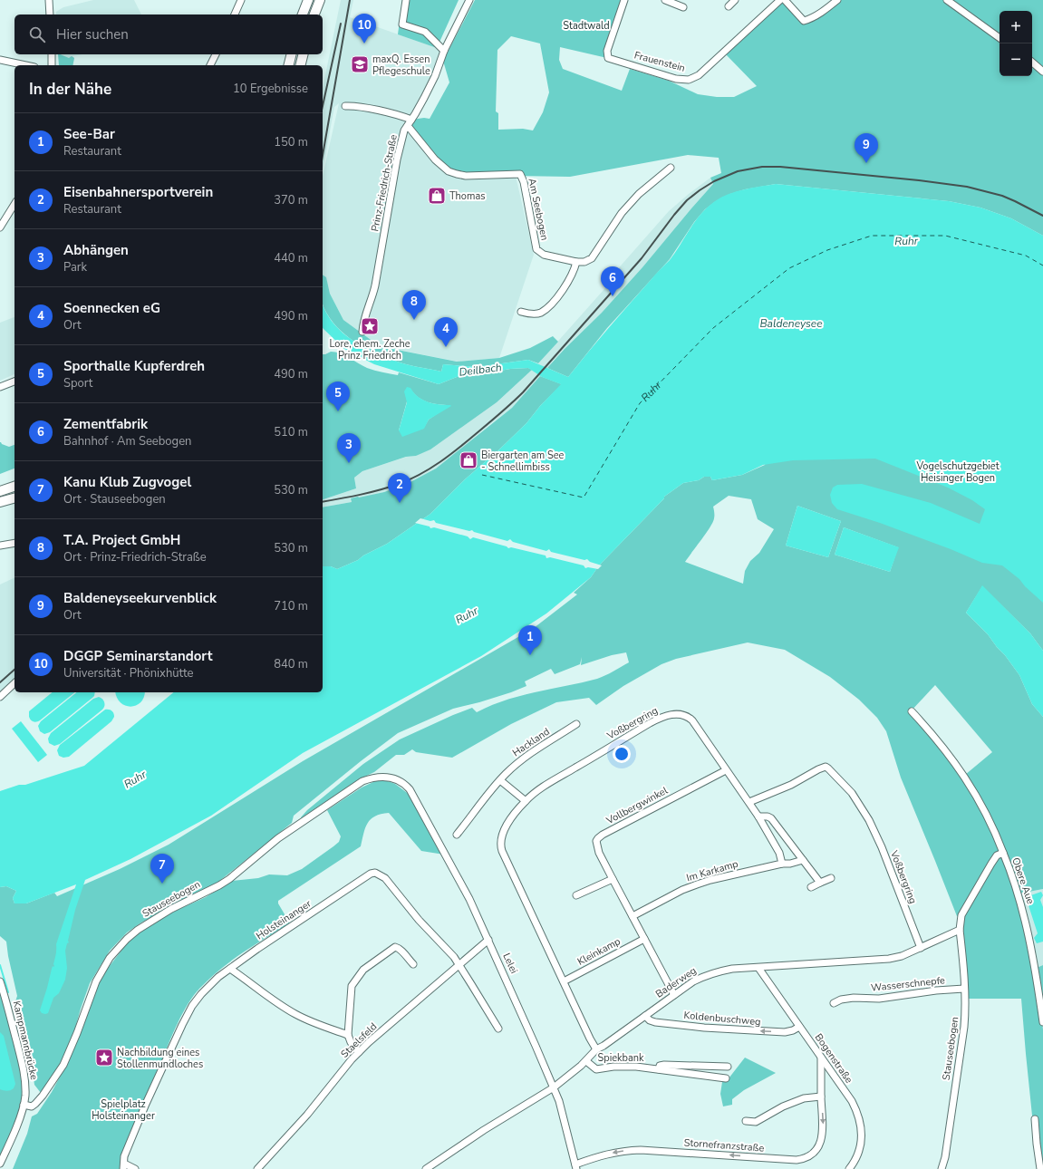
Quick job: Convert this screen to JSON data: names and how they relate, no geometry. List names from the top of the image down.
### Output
{
  "streets": {
    "street": [
      "Frauenstein",
      "Prinz-Friedrich-Straße",
      "Am Seebogen",
      "Voßbergring",
      "Hackland",
      "Vollbergwinkel",
      "Im Karkamp",
      "Obere Aue",
      "Stauseebogen",
      "Holsteinanger",
      "Kleinkamp",
      "Lelei",
      "Baderweg",
      "Wasserschnepfe",
      "Koldenbuschweg",
      "Kampmannbrücke",
      "Staelsfeld",
      "Spiekbank",
      "Bogenstraße",
      "Stornefranzstraße"
    ]
  },
  "crossings": [
    ["Prinz-Friedrich-Straße", "Am Seebogen"],
    ["Voßbergring", "Vollbergwinkel"],
    ["Voßbergring", "Kleinkamp"],
    ["Voßbergring", "Baderweg"],
    ["Vollbergwinkel", "Im Karkamp"],
    ["Vollbergwinkel", "Kleinkamp"],
    ["Vollbergwinkel", "Baderweg"],
    ["Obere Aue", "Stauseebogen"],
    ["Obere Aue", "Baderweg"],
    ["Stauseebogen", "Lelei"],
    ["Stauseebogen", "Baderweg"],
    ["Stauseebogen", "Wasserschnepfe"],
    ["Stauseebogen", "Kampmannbrücke"],
    ["Holsteinanger", "Staelsfeld"],
    ["Lelei", "Baderweg"],
    ["Lelei", "Staelsfeld"],
    ["Lelei", "Stornefranzstraße"],
    ["Baderweg", "Koldenbuschweg"],
    ["Baderweg", "Spiekbank"],
    ["Baderweg", "Bogenstraße"],
    ["Koldenbuschweg", "Bogenstraße"],
    ["Bogenstraße", "Stornefranzstraße"]
  ],
  "one_way": ["Koldenbuschweg", "Stornefranzstraße"],
  "water": ["Ruhr", "Baldeneysee", "Deilbach"],
  "parks": ["Stadtwald", "Vogelschutzgebiet Heisinger Bogen", "Spielplatz Holsteinanger"],
  "places": {
    "school or university": ["maxQ. Essen Pflegeschule"],
    "shop": ["Thomas", "Biergarten am See - Schnellimbiss"],
    "place": ["Lore, ehem. Zeche Prinz Friedrich", "Nachbildung eines Stollenmundloches"]
  },
  "page": {
    "map_buttons": ["+", "−"],
    "pins": [
      "10",
      "9",
      "6",
      "8",
      "4",
      "5",
      "3",
      "2",
      "1",
      "7"
    ],
    "search": "Hier suchen",
    "heading": ["In der Nähe", "10 Ergebnisse"],
    "list": [
      {
        "mark": "1",
        "name": "See-Bar",
        "note": "Restaurant",
        "value": "150 m"
      },
      {
        "mark": "2",
        "name": "Eisenbahnersportverein",
        "note": "Restaurant",
        "value": "370 m"
      },
      {
        "mark": "3",
        "name": "Abhängen",
        "note": "Park",
        "value": "440 m"
      },
      {
        "mark": "4",
        "name": "Soennecken eG",
        "note": "Ort",
        "value": "490 m"
      },
      {
        "mark": "5",
        "name": "Sporthalle Kupferdreh",
        "note": "Sport",
        "value": "490 m"
      },
      {
        "mark": "6",
        "name": "Zementfabrik",
        "note": "Bahnhof · Am Seebogen",
        "value": "510 m"
      },
      {
        "mark": "7",
        "name": "Kanu Klub Zugvogel",
        "note": "Ort · Stauseebogen",
        "value": "530 m"
      },
      {
        "mark": "8",
        "name": "T.A. Project GmbH",
        "note": "Ort · Prinz-Friedrich-Straße",
        "value": "530 m"
      },
      {
        "mark": "9",
        "name": "Baldeneyseekurvenblick",
        "note": "Ort",
        "value": "710 m"
      },
      {
        "mark": "10",
        "name": "DGGP Seminarstandort",
        "note": "Universität · Phönixhütte",
        "value": "840 m"
      }
    ]
  }
}
